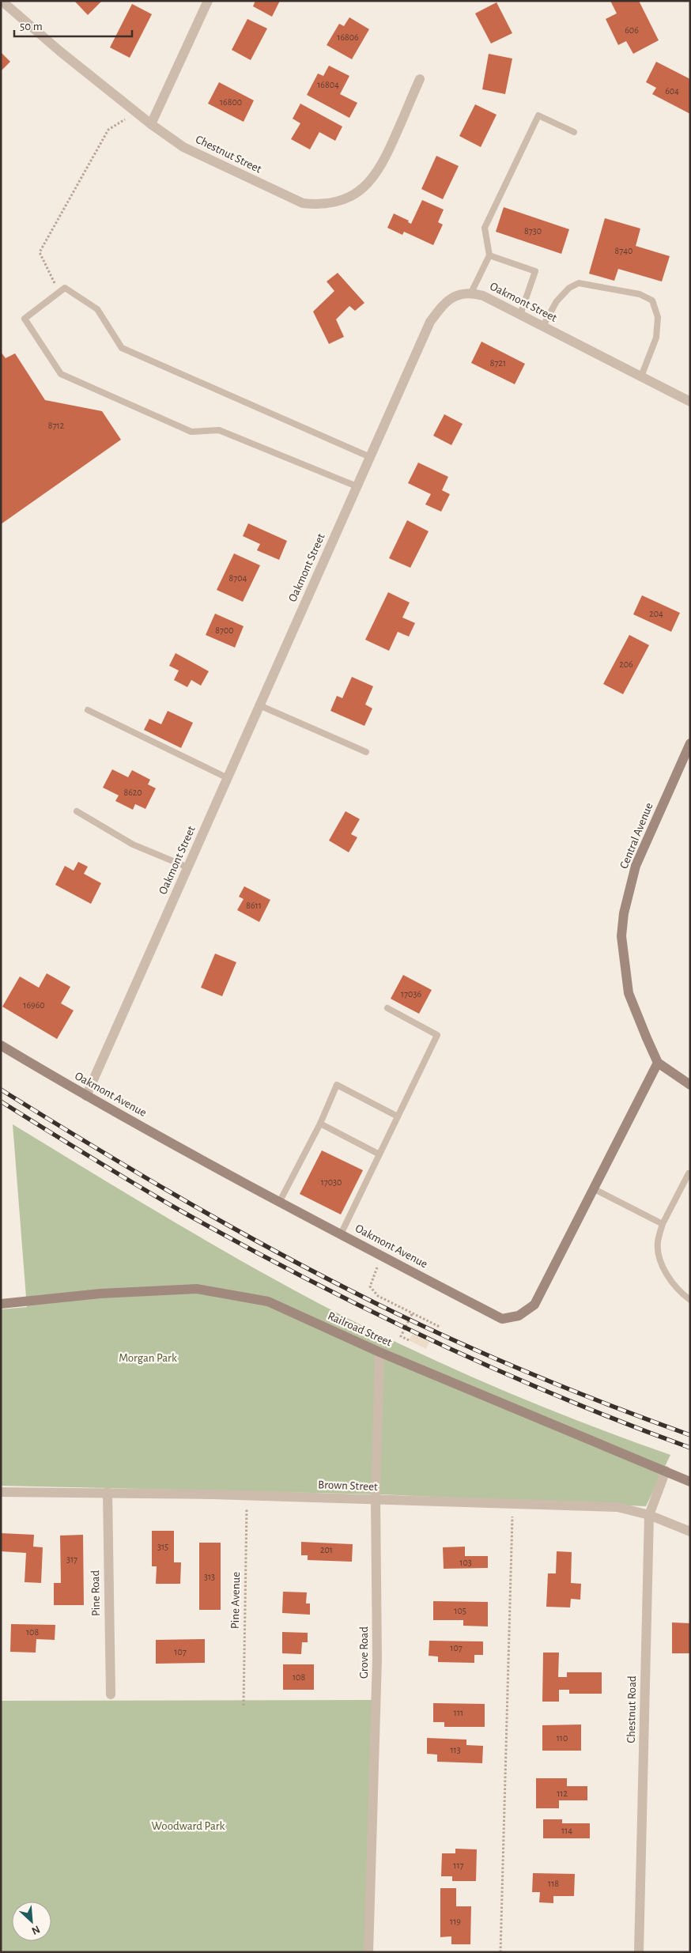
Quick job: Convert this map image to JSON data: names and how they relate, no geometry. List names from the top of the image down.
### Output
{
  "streets": {
    "street": [
      "Chestnut Street",
      "Oakmont Street",
      "Central Avenue",
      "Oakmont Avenue",
      "Railroad Street",
      "Brown Street",
      "Pine Road",
      "Grove Road",
      "Chestnut Road"
    ],
    "path": ["Pine Avenue"]
  },
  "crossings": [
    ["Oakmont Street", "Oakmont Avenue"],
    ["Central Avenue", "Oakmont Avenue"],
    ["Railroad Street", "Grove Road"],
    ["Railroad Street", "Chestnut Road"],
    ["Brown Street", "Pine Road"],
    ["Brown Street", "Pine Avenue"],
    ["Brown Street", "Grove Road"],
    ["Brown Street", "Chestnut Road"]
  ],
  "parks": ["Morgan Park", "Woodward Park"],
  "house_numbers": [
    "606",
    "16806",
    "16804",
    "604",
    "16800",
    "8730",
    "8740",
    "8721",
    "8712",
    "8704",
    "204",
    "8700",
    "206",
    "8620",
    "8611",
    "17036",
    "16960",
    "17030",
    "315",
    "201",
    "317",
    "103",
    "313",
    "105",
    "108",
    "107",
    "107",
    "108",
    "111",
    "110",
    "113",
    "112",
    "114",
    "117",
    "118",
    "119"
  ],
  "scale_bar": "50 m",
  "north": "bottom right"
}
